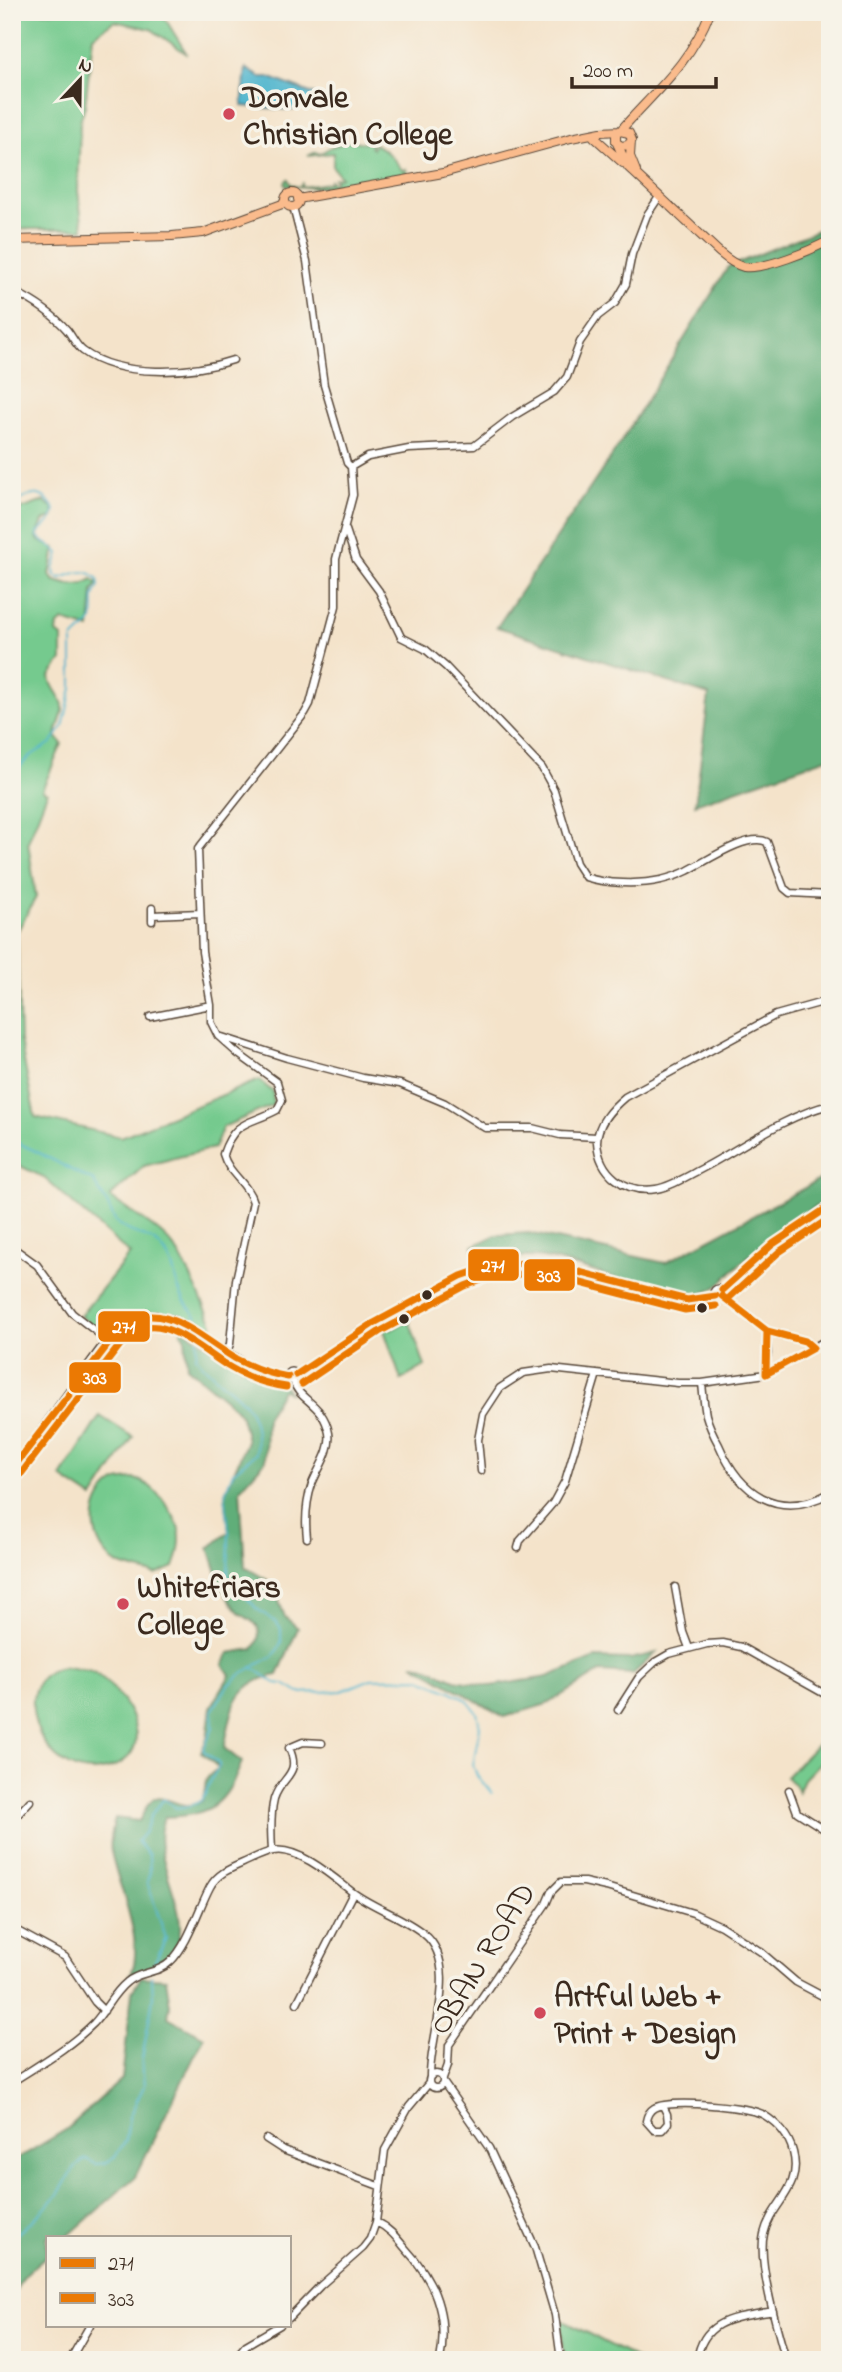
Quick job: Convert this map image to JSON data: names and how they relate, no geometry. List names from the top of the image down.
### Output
{
  "streets": {
    "street": ["OBAN ROAD"]
  },
  "places": ["Donvale Christian College", "Whitefriars College", "Artful Web + Print + Design"],
  "lines": ["transit line 271", "transit line 303"],
  "legend": ["271", "303"],
  "scale_bar": "200 m",
  "north": "top"
}
